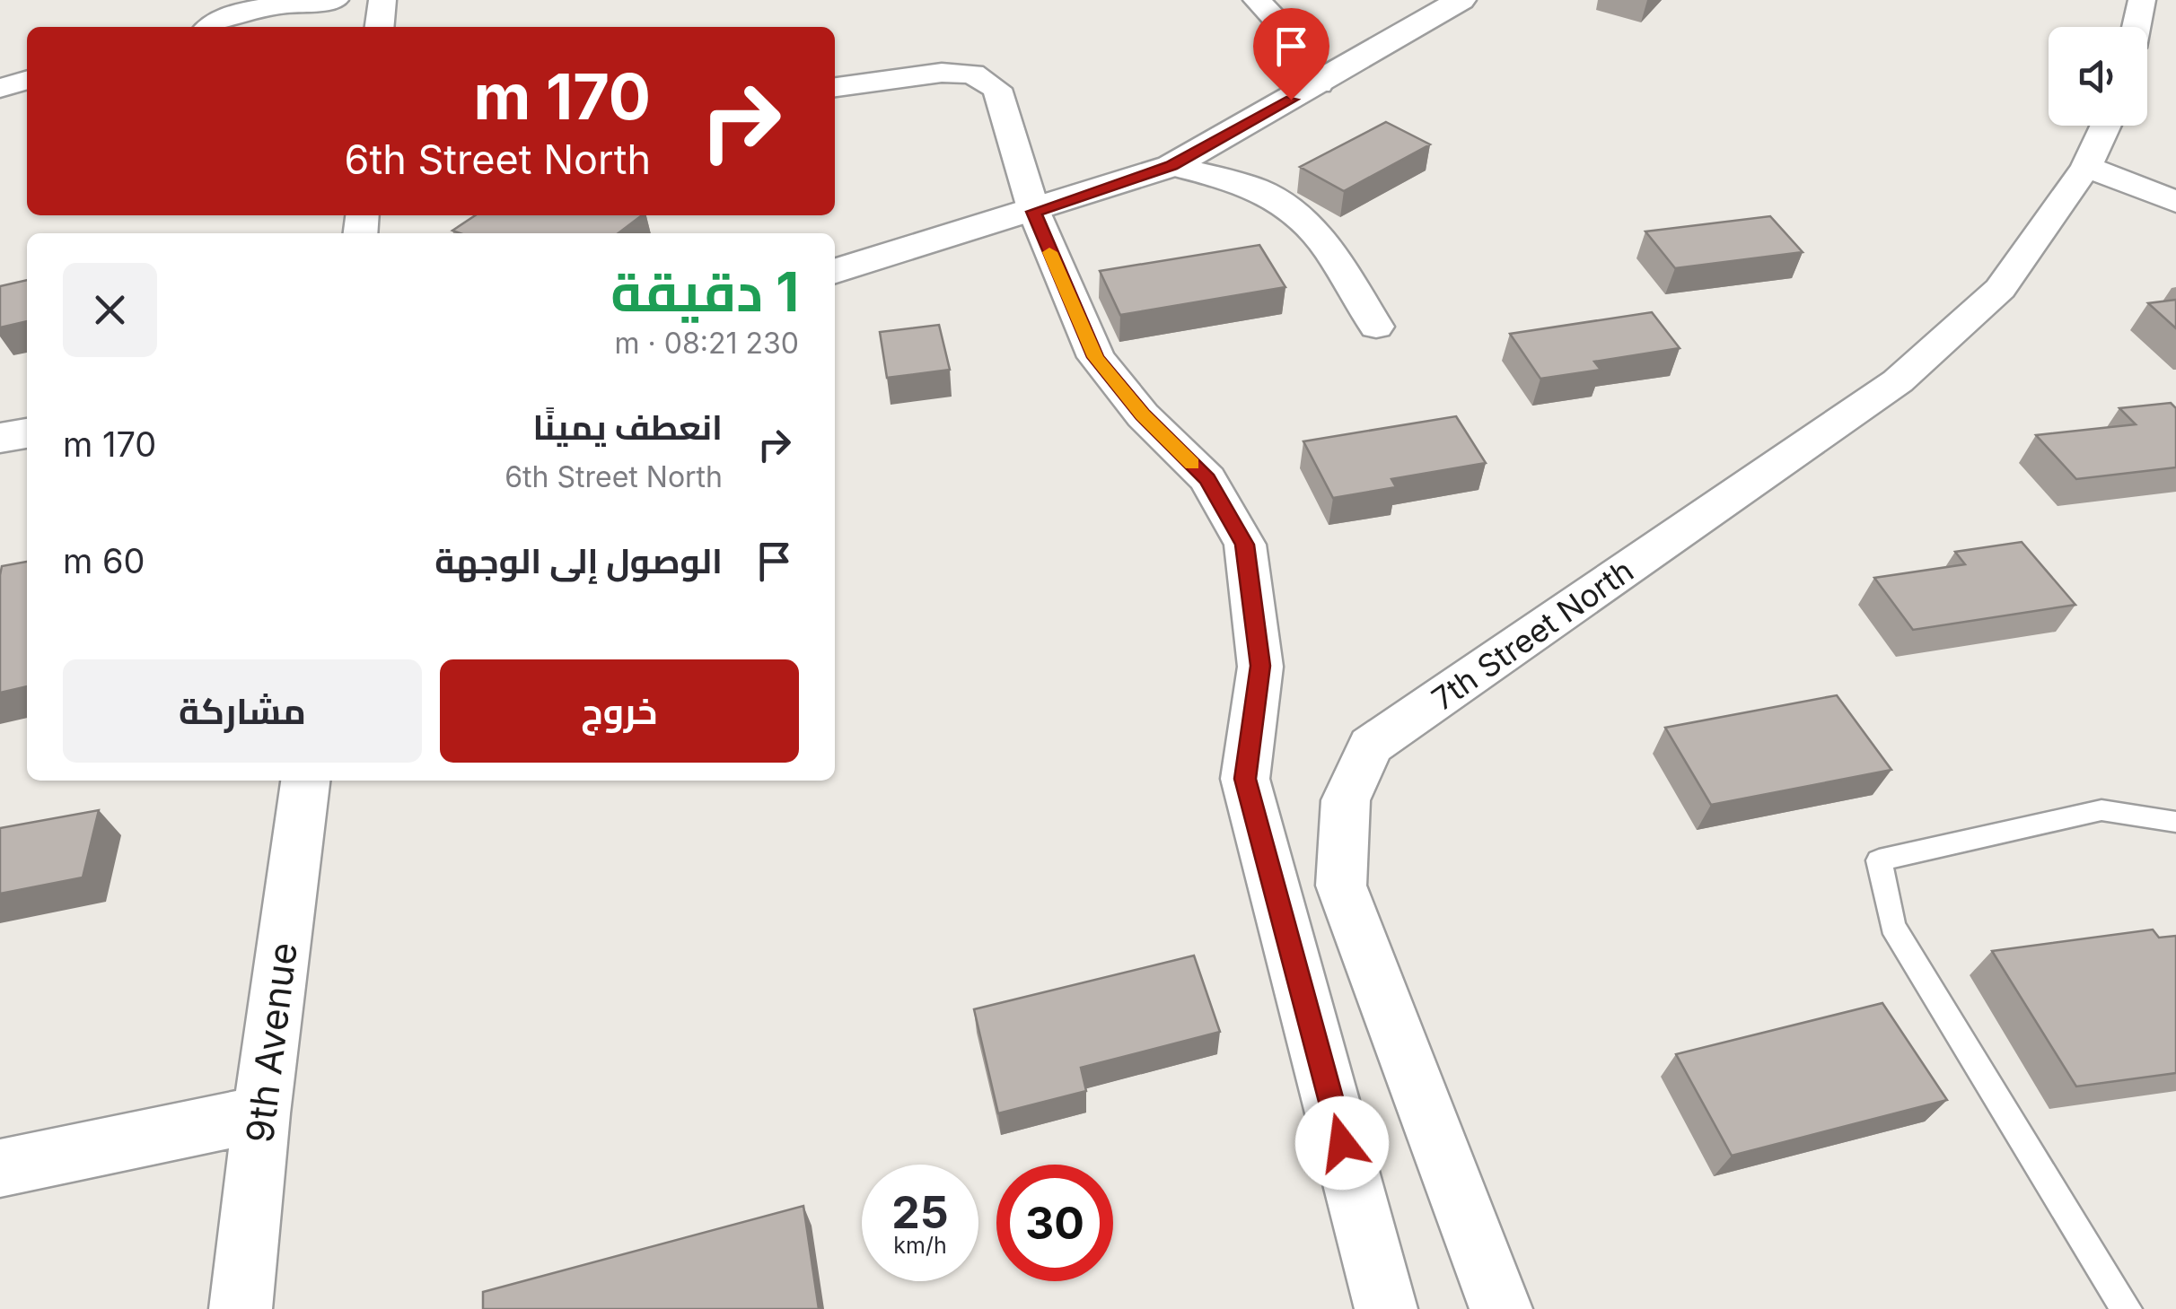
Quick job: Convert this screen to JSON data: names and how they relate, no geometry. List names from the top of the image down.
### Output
{
  "streets": {
    "street": ["7th Street North", "9th Avenue"]
  },
  "page": {
    "turn": ["170 m", "6th Street North"],
    "heading": ["1 دقيقة", "230 m · 08:21"],
    "list": [
      {
        "name": "انعطف يمينًا",
        "note": "6th Street North",
        "value": "170 m"
      },
      {
        "name": "الوصول إلى الوجهة",
        "value": "60 m"
      }
    ],
    "buttons": ["خروج", "مشاركة"],
    "speed": "25 km/h",
    "limit": "30"
  }
}
